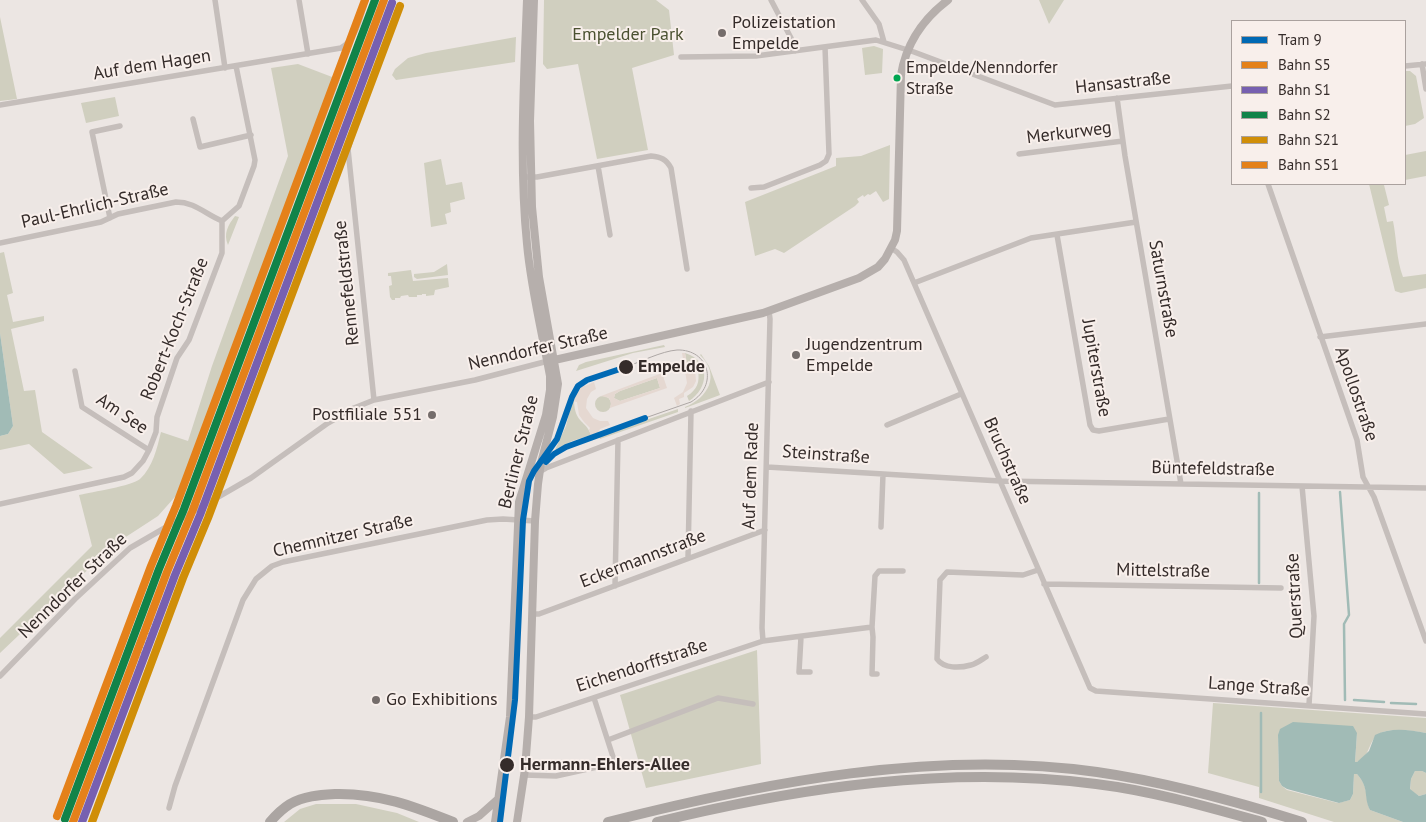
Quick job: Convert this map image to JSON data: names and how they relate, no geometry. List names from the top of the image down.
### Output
{
  "streets": {
    "street": [
      "Auf dem Hagen",
      "Hansastraße",
      "Merkurweg",
      "Paul-Ehrlich-Straße",
      "Rennefeldstraße",
      "Saturnstraße",
      "Robert-Koch-Straße",
      "Nenndorfer Straße",
      "Jupiterstraße",
      "Apollostraße",
      "Am See",
      "Berliner Straße",
      "Steinstraße",
      "Bruchstraße",
      "Büntefeldstraße",
      "Auf dem Rade",
      "Chemnitzer Straße",
      "Eckermannstraße",
      "Mittelstraße",
      "Querstraße",
      "Eichendorffstraße",
      "Lange Straße"
    ]
  },
  "crossings": [
    ["Hansastraße", "Saturnstraße"],
    ["Hansastraße", "Nenndorfer Straße"],
    ["Merkurweg", "Saturnstraße"],
    ["Paul-Ehrlich-Straße", "Robert-Koch-Straße"],
    ["Rennefeldstraße", "Nenndorfer Straße"],
    ["Saturnstraße", "Jupiterstraße"],
    ["Saturnstraße", "Büntefeldstraße"],
    ["Robert-Koch-Straße", "Am See"],
    ["Nenndorfer Straße", "Berliner Straße"],
    ["Nenndorfer Straße", "Bruchstraße"],
    ["Nenndorfer Straße", "Auf dem Rade"],
    ["Apollostraße", "Büntefeldstraße"],
    ["Berliner Straße", "Chemnitzer Straße"],
    ["Berliner Straße", "Eckermannstraße"],
    ["Berliner Straße", "Eichendorffstraße"],
    ["Steinstraße", "Bruchstraße"],
    ["Steinstraße", "Büntefeldstraße"],
    ["Steinstraße", "Auf dem Rade"],
    ["Bruchstraße", "Büntefeldstraße"],
    ["Bruchstraße", "Mittelstraße"],
    ["Bruchstraße", "Lange Straße"],
    ["Büntefeldstraße", "Querstraße"],
    ["Auf dem Rade", "Eckermannstraße"],
    ["Auf dem Rade", "Eichendorffstraße"],
    ["Querstraße", "Lange Straße"]
  ],
  "parks": ["Empelder Park"],
  "places": [
    "Polizeistation Empelde",
    "Empelde/Nenndorfer Straße",
    "Jugendzentrum Empelde",
    "Empelde",
    "Postfiliale 551",
    "Go Exhibitions",
    "Hermann-Ehlers-Allee"
  ],
  "lines": [
    "rail line S5",
    "rail line S2",
    "rail line S51",
    "rail line S1",
    "rail line S21",
    "tram line 9"
  ],
  "legend": [
    "Tram 9",
    "Bahn S5",
    "Bahn S1",
    "Bahn S2",
    "Bahn S21",
    "Bahn S51"
  ]
}
